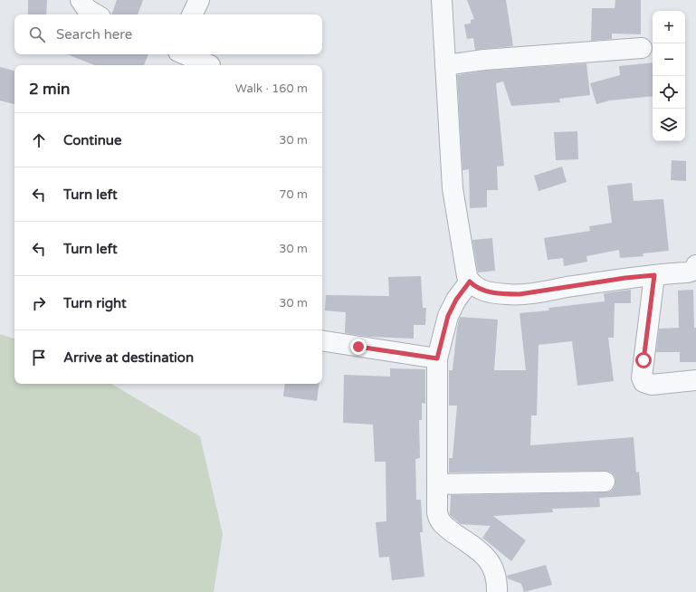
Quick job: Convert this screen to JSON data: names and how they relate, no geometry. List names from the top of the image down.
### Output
{
  "page": {
    "map_buttons": ["+", "−"],
    "search": "Search here",
    "heading": ["2 min", "Walk · 160 m"],
    "list": [
      ["Continue", "30 m"],
      ["Turn left", "70 m"],
      ["Turn left", "30 m"],
      ["Turn right", "30 m"],
      "Arrive at destination"
    ]
  }
}
